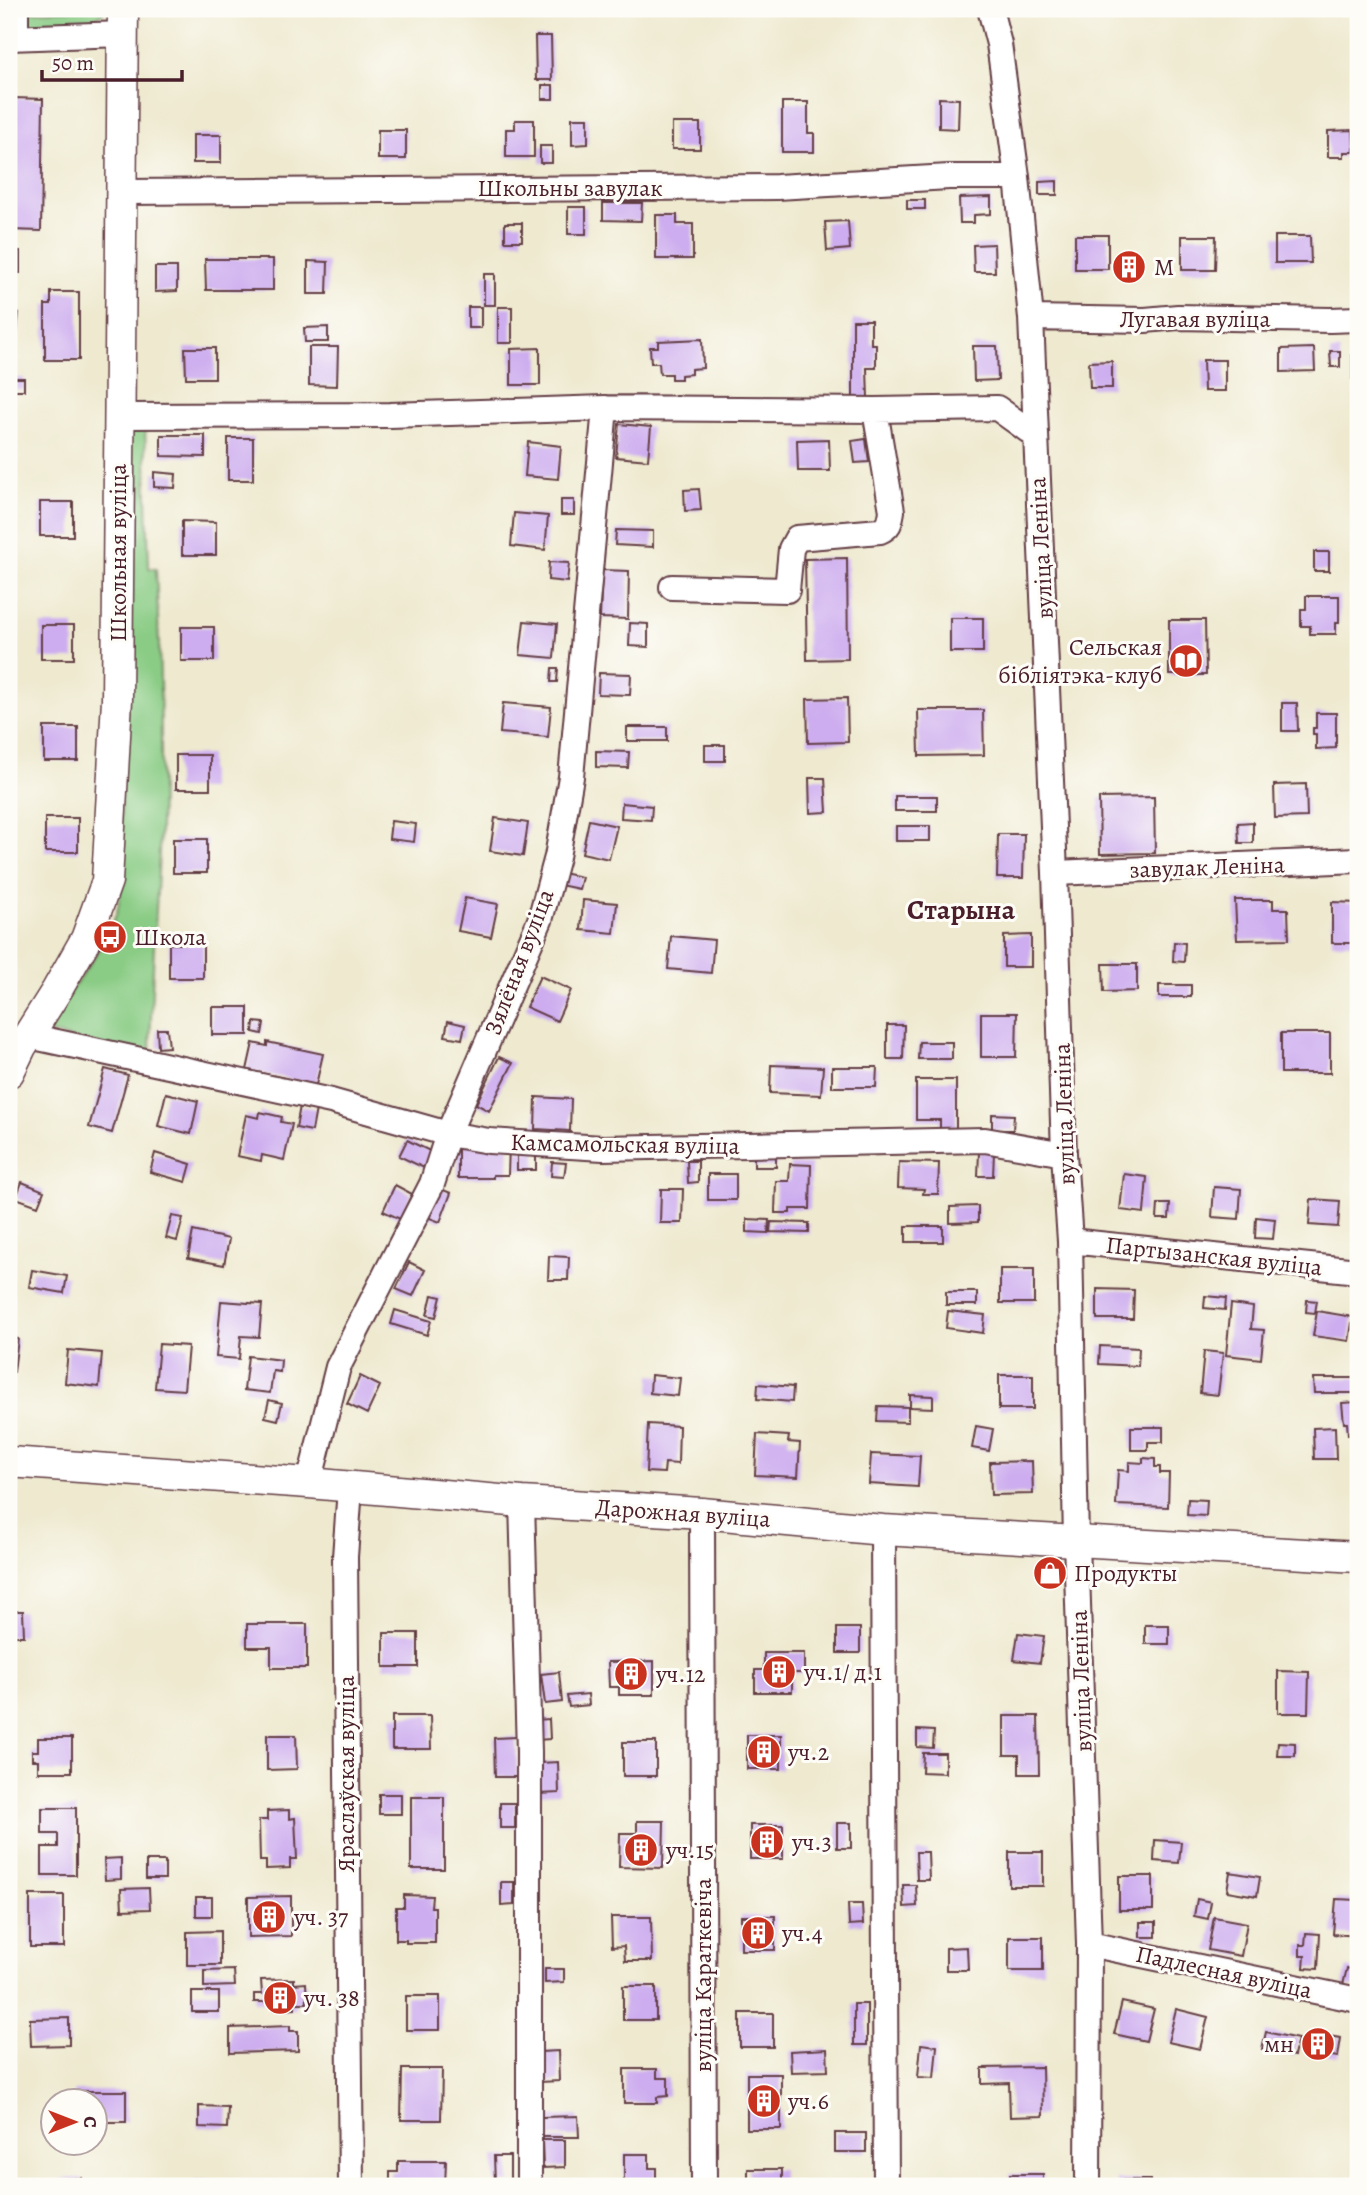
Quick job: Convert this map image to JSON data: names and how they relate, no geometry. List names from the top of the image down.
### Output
{
  "streets": {
    "main road": ["Школьная вуліца", "Дарожная вуліца"],
    "street": [
      "Школьны завулак",
      "Лугавая вуліца",
      "вуліца Леніна",
      "завулак Леніна",
      "Зялёная вуліца",
      "Камсамольская вуліца",
      "Партызанская вуліца",
      "Яраслаўская вуліца",
      "Падлесная вуліца",
      "вуліца Караткевіча"
    ]
  },
  "crossings": [
    ["Школьны завулак", "вуліца Леніна"],
    ["Школьны завулак", "Школьная вуліца"],
    ["Лугавая вуліца", "вуліца Леніна"],
    ["вуліца Леніна", "завулак Леніна"],
    ["вуліца Леніна", "Камсамольская вуліца"],
    ["вуліца Леніна", "Партызанская вуліца"],
    ["вуліца Леніна", "Дарожная вуліца"],
    ["вуліца Леніна", "Падлесная вуліца"],
    ["Школьная вуліца", "Камсамольская вуліца"],
    ["Зялёная вуліца", "Камсамольская вуліца"],
    ["Зялёная вуліца", "Дарожная вуліца"],
    ["Дарожная вуліца", "Яраслаўская вуліца"],
    ["Дарожная вуліца", "вуліца Караткевіча"]
  ],
  "districts": ["Старына"],
  "places": {
    "building": [
      "M",
      "уч.1/ д.1",
      "уч.12",
      "уч.2",
      "уч.3",
      "уч.15",
      "уч. 37",
      "уч.4",
      "уч. 38",
      "мн",
      "уч.6"
    ],
    "library": ["Сельская бібліятэка-клуб"],
    "bus stop": ["Школа"],
    "shop": ["Продукты"]
  },
  "scale_bar": "50 m",
  "north": "right"
}
